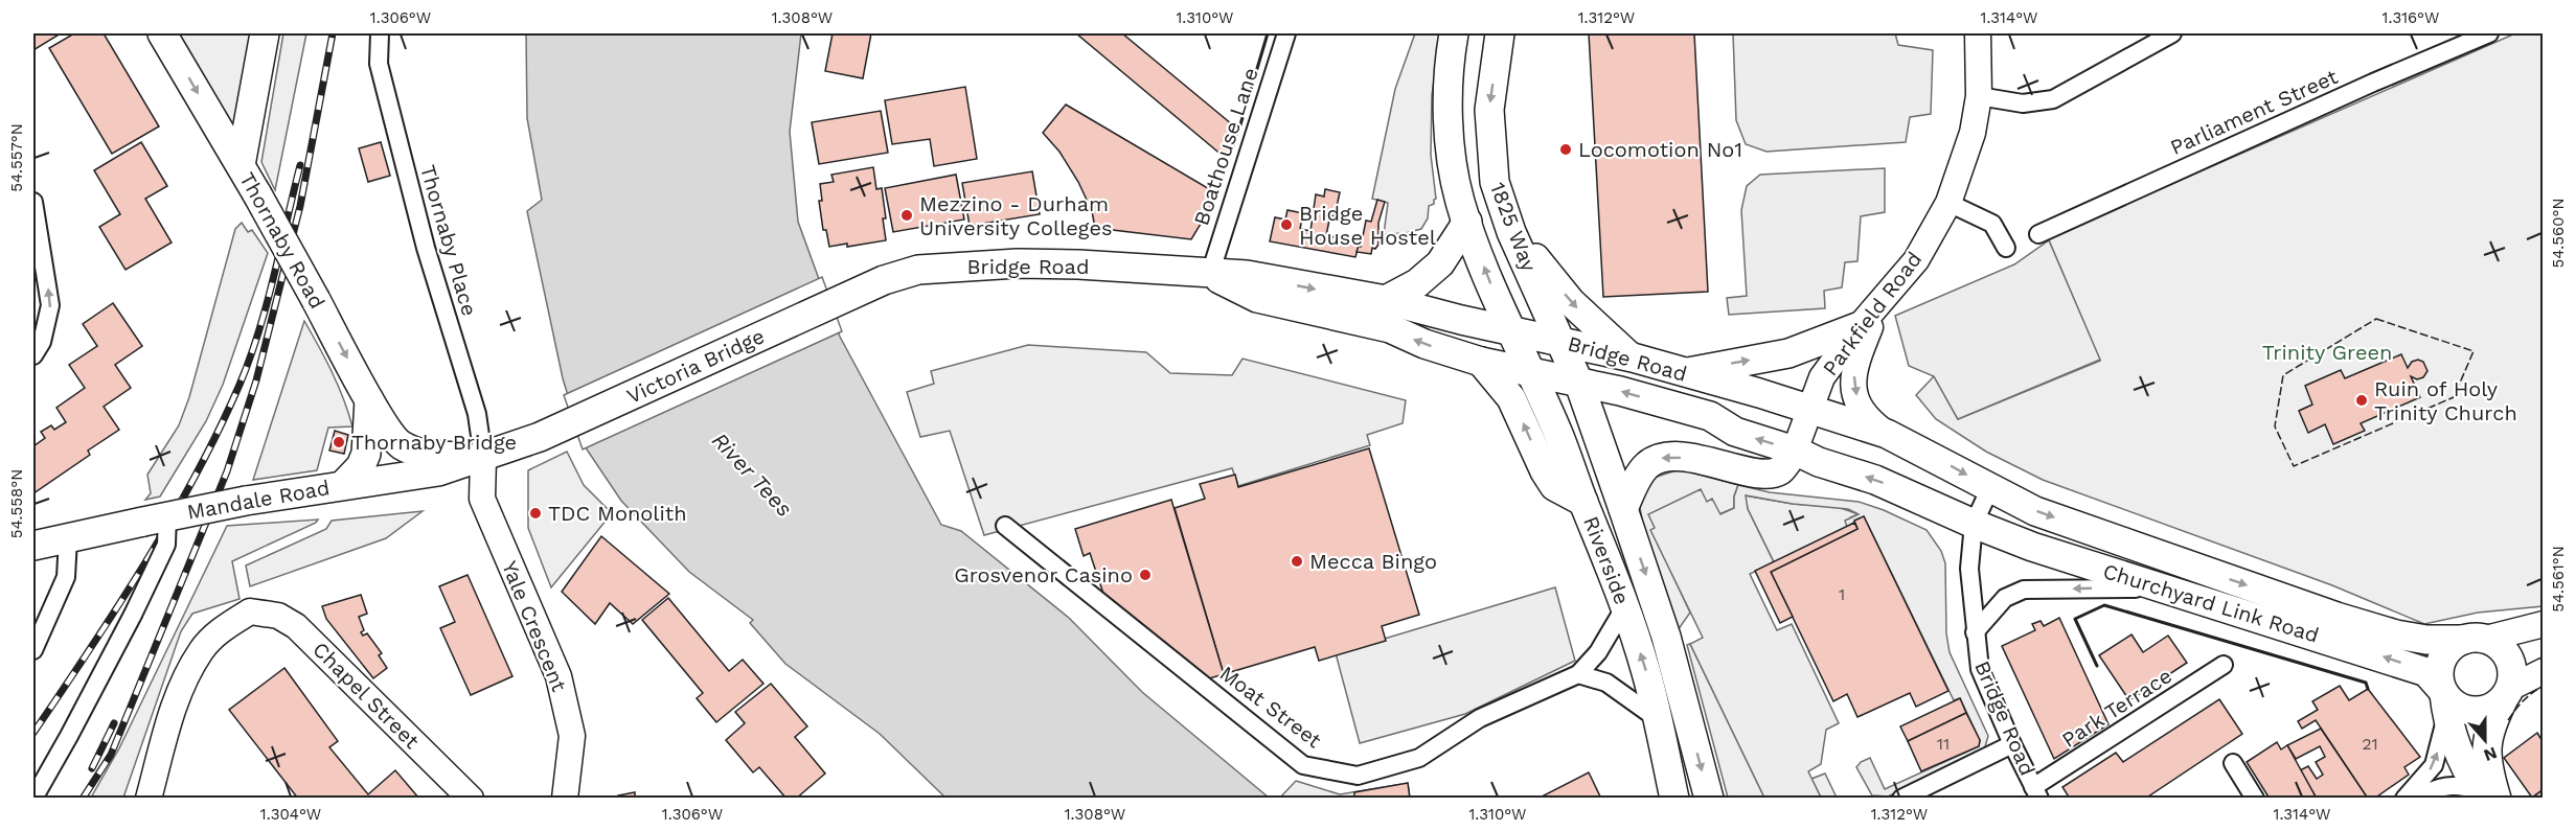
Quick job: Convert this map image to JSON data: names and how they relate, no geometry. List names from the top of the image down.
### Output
{
  "streets": {
    "main road": [
      "1825 Way",
      "Thornaby Road",
      "Bridge Road",
      "Victoria Bridge",
      "Mandale Road",
      "Riverside",
      "Churchyard Link Road"
    ],
    "street": [
      "Parliament Street",
      "Boathouse Lane",
      "Thornaby Place",
      "Parkfield Road",
      "Yale Crescent",
      "Chapel Street",
      "Moat Street",
      "Park Terrace"
    ]
  },
  "crossings": [
    ["Boathouse Lane", "Bridge Road"],
    ["1825 Way", "Bridge Road"],
    ["1825 Way", "Riverside"],
    ["Thornaby Road", "Thornaby Place"],
    ["Thornaby Road", "Victoria Bridge"],
    ["Thornaby Road", "Mandale Road"],
    ["Thornaby Road", "Yale Crescent"],
    ["Thornaby Place", "Victoria Bridge"],
    ["Thornaby Place", "Mandale Road"],
    ["Thornaby Place", "Yale Crescent"],
    ["Bridge Road", "Parkfield Road"],
    ["Bridge Road", "Victoria Bridge"],
    ["Bridge Road", "Riverside"],
    ["Bridge Road", "Churchyard Link Road"],
    ["Bridge Road", "Park Terrace"],
    ["Victoria Bridge", "Mandale Road"],
    ["Victoria Bridge", "Yale Crescent"],
    ["Mandale Road", "Yale Crescent"],
    ["Riverside", "Moat Street"]
  ],
  "one_way": ["Thornaby Road"],
  "water": ["River Tees"],
  "parks": ["Trinity Green"],
  "places": [
    "Locomotion No1",
    "Mezzino - Durham University Colleges",
    "Bridge House Hostel",
    "Ruin of Holy Trinity Church",
    "Thornaby Bridge",
    "TDC Monolith",
    "Mecca Bingo",
    "Grosvenor Casino"
  ],
  "house_numbers": ["1", "11", "21"],
  "north": "bottom",
  "coordinates": [
    "1.306°W",
    "1.308°W",
    "1.310°W",
    "1.312°W",
    "1.314°W",
    "1.316°W",
    "54.557°N",
    "54.560°N",
    "54.558°N",
    "54.561°N",
    "1.304°W"
  ]
}
